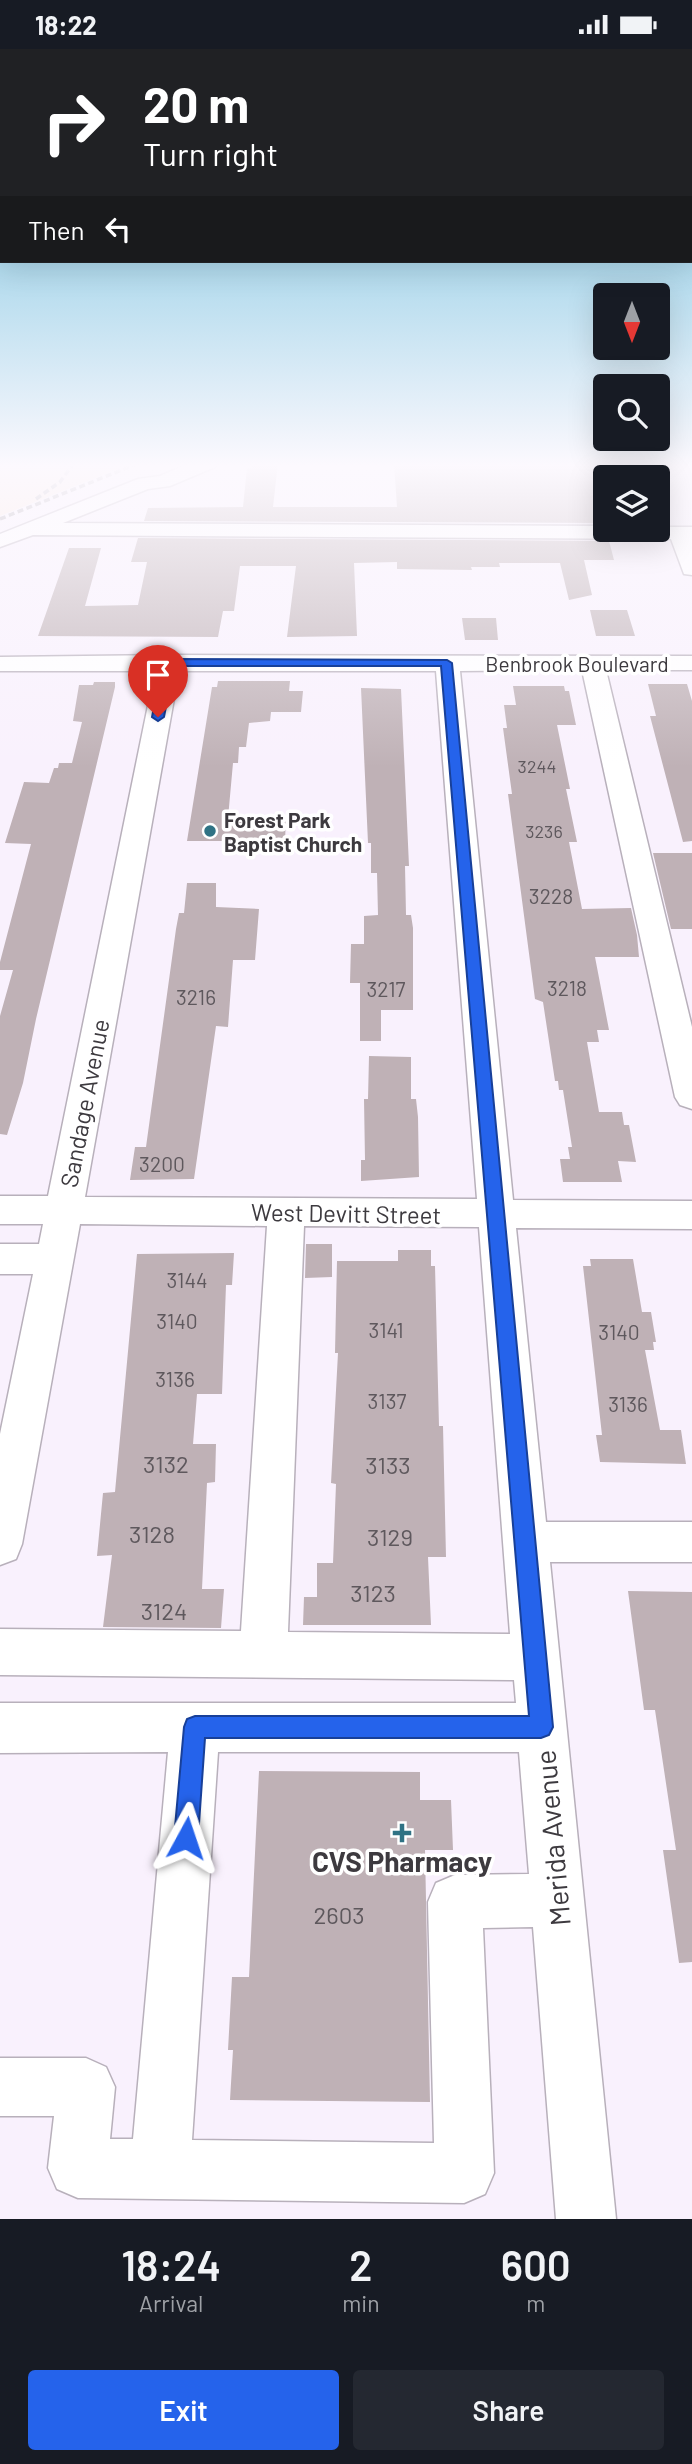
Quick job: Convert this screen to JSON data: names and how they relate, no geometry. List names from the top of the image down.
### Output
{
  "streets": {
    "street": [
      "Benbrook Boulevard",
      "Sandage Avenue",
      "West Devitt Street",
      "Merida Avenue"
    ]
  },
  "crossings": [
    ["Benbrook Boulevard", "Sandage Avenue"],
    ["Benbrook Boulevard", "Merida Avenue"],
    ["Sandage Avenue", "West Devitt Street"],
    ["West Devitt Street", "Merida Avenue"]
  ],
  "places": {
    "other": ["Forest Park Baptist Church"],
    "health": ["CVS Pharmacy"]
  },
  "house_numbers": [
    "3244",
    "3236",
    "3228",
    "3218",
    "3217",
    "3216",
    "3200",
    "3144",
    "3140",
    "3141",
    "3140",
    "3136",
    "3137",
    "3136",
    "3132",
    "3133",
    "3128",
    "3129",
    "3123",
    "3124",
    "2603"
  ],
  "north": "bottom",
  "page": {
    "status": "18:22",
    "turn": ["20 m", "Turn right"],
    "then": "Then",
    "eta": [
      "18:24",
      "Arrival",
      "2",
      "min",
      "600",
      "m"
    ],
    "buttons": ["Exit", "Share"]
  }
}
